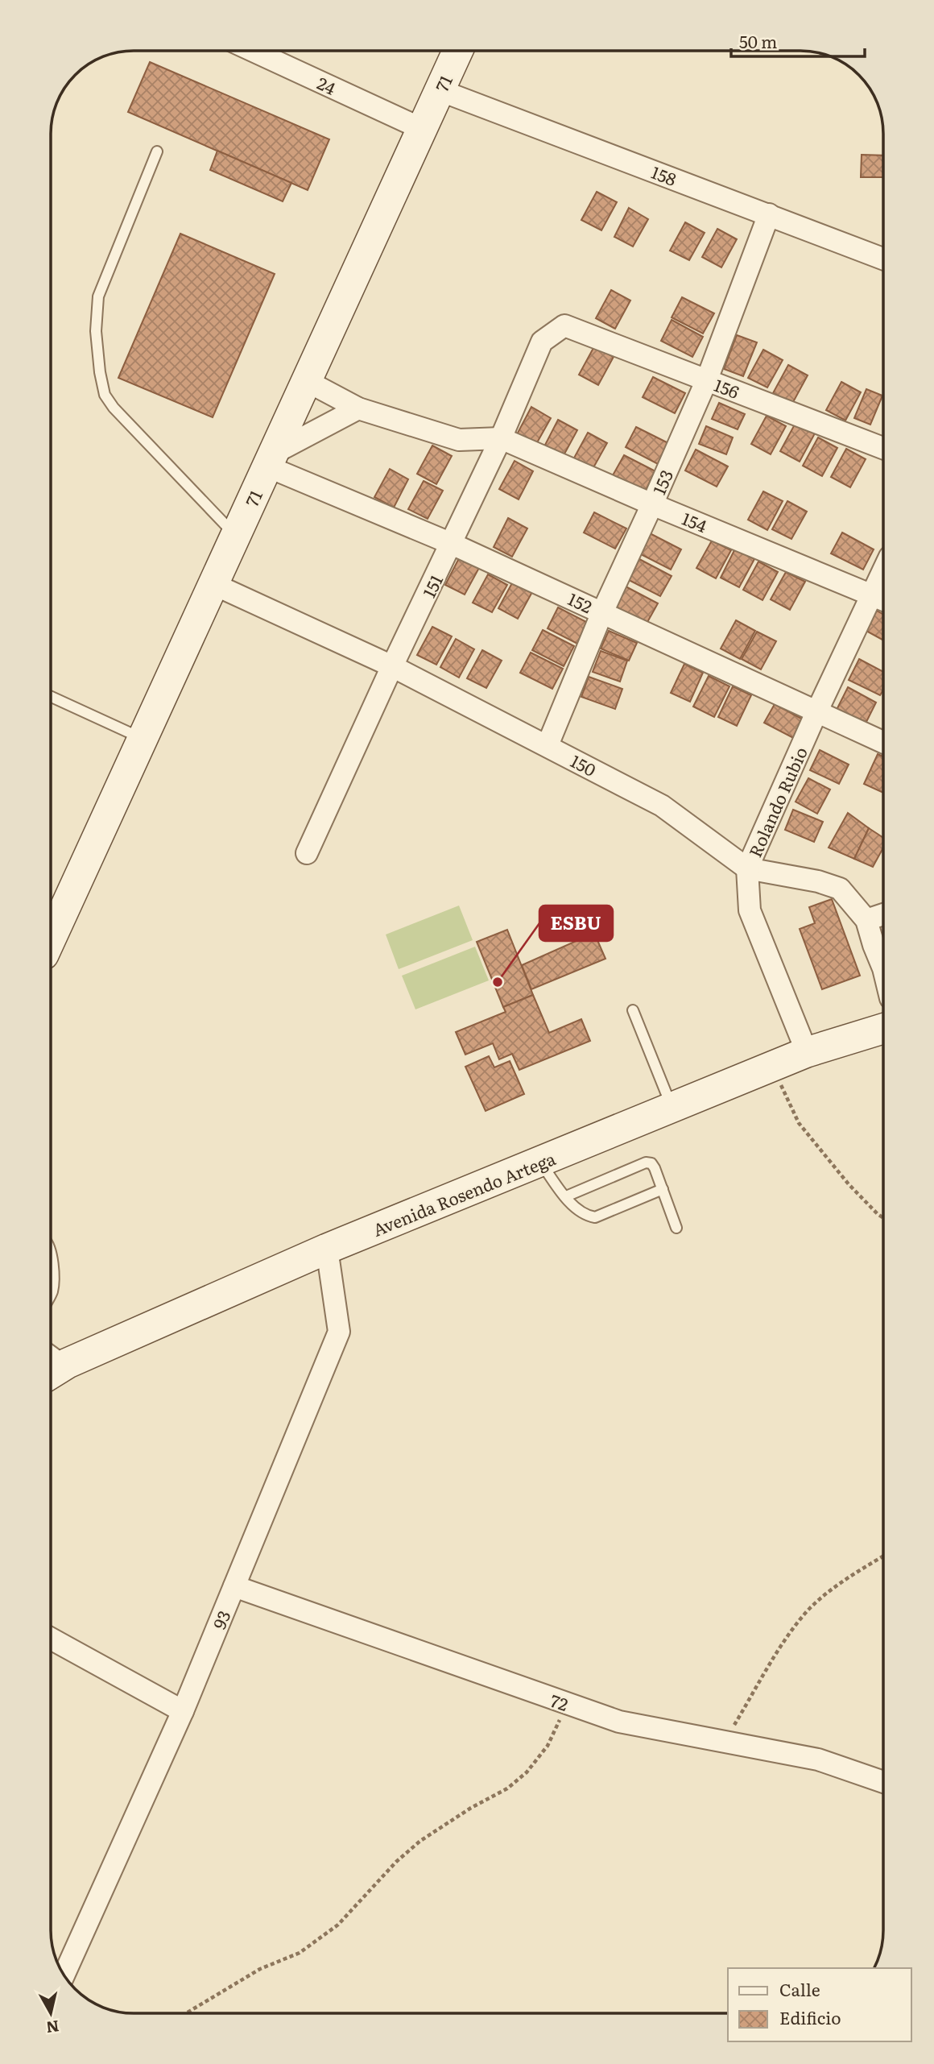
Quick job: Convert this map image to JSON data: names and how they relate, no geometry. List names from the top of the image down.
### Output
{
  "streets": {
    "street": [
      "71",
      "24",
      "158",
      "156",
      "153",
      "154",
      "151",
      "152",
      "150",
      "Rolando Rubio",
      "Avenida Rosendo Artega",
      "93",
      "72"
    ]
  },
  "crossings": [
    ["71", "24"],
    ["71", "158"],
    ["71", "152"],
    ["71", "150"],
    ["158", "153"],
    ["156", "153"],
    ["156", "151"],
    ["153", "154"],
    ["153", "152"],
    ["153", "150"],
    ["154", "151"],
    ["154", "Rolando Rubio"],
    ["151", "152"],
    ["151", "150"],
    ["152", "Rolando Rubio"],
    ["150", "Rolando Rubio"],
    ["Rolando Rubio", "Avenida Rosendo Artega"],
    ["Avenida Rosendo Artega", "93"],
    ["93", "72"]
  ],
  "places": ["ESBU"],
  "legend": ["Calle", "Edificio"],
  "scale_bar": "50 m",
  "north": "bottom"
}
